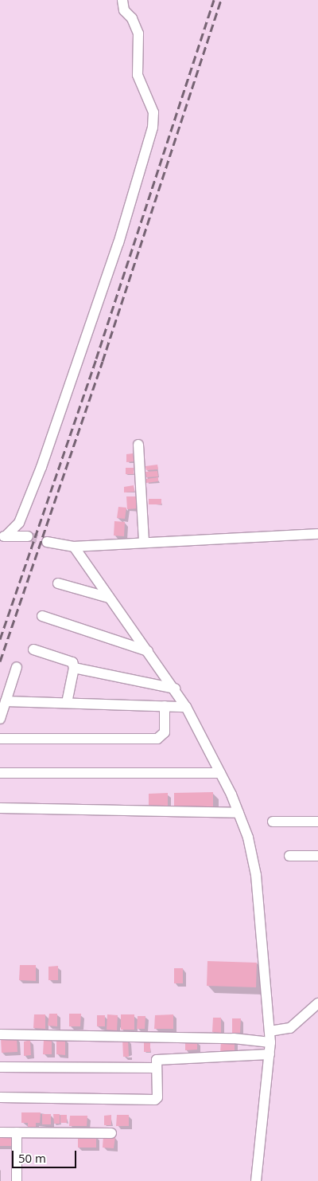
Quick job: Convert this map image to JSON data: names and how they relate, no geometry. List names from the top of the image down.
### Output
{
  "scale_bar": "50 m"
}
